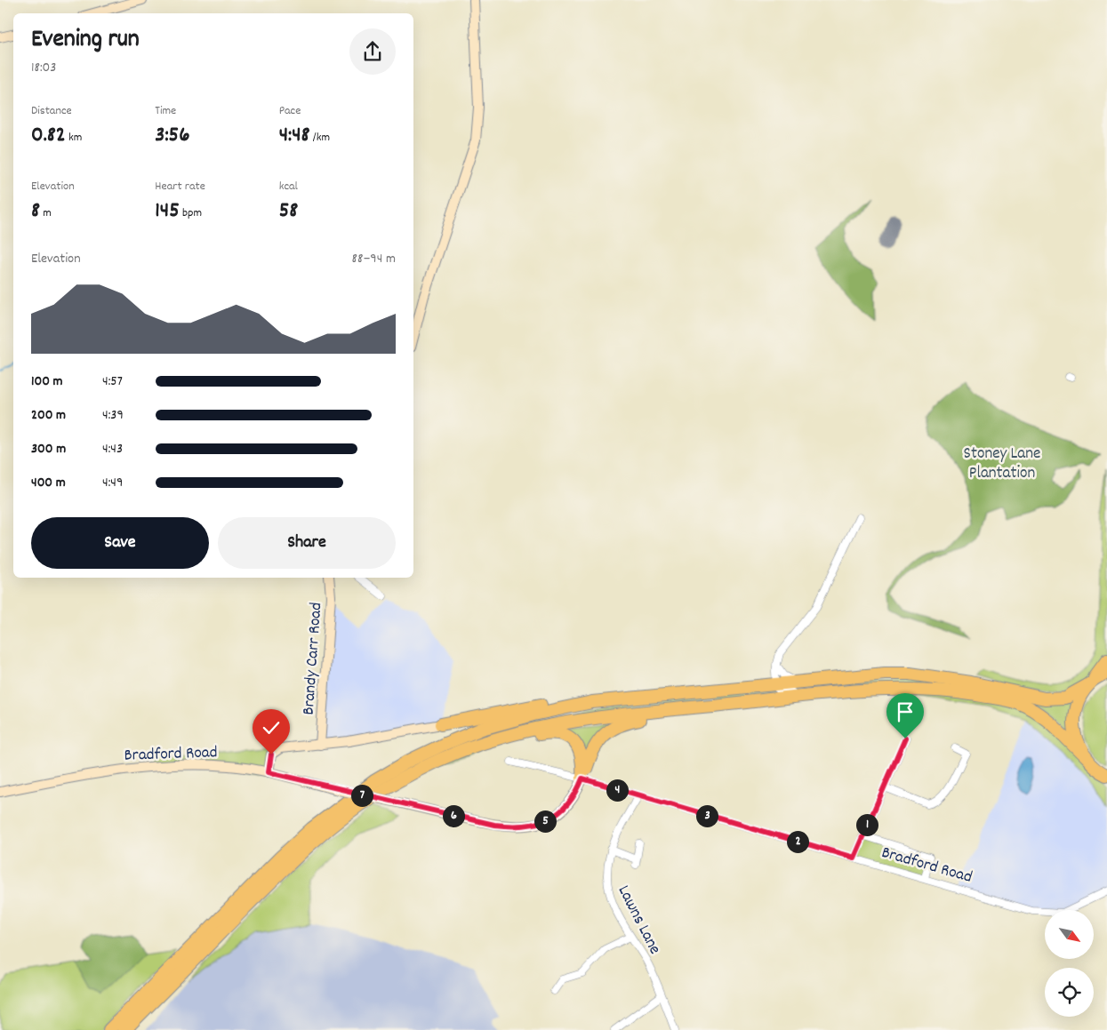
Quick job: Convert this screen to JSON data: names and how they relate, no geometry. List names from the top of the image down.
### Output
{
  "streets": {
    "street": ["Brandy Carr Road", "Bradford Road", "Lawns Lane"]
  },
  "crossings": [
    ["Bradford Road", "Lawns Lane"]
  ],
  "parks": ["Stoney Lane Plantation"],
  "north": "bottom right",
  "page": {
    "heading": ["Evening run", "18:03"],
    "stats": [
      ["Distance", "0.82 km"],
      ["Time", "3:56"],
      ["Pace", "4:48 /km"],
      ["Elevation", "8 m"],
      ["Heart rate", "145 bpm"],
      ["kcal", "58"]
    ],
    "chart": ["Elevation", "88–94 m"],
    "list": [
      {
        "name": "100 m",
        "note": "4:57"
      },
      {
        "name": "200 m",
        "note": "4:39"
      },
      {
        "name": "300 m",
        "note": "4:43"
      },
      {
        "name": "400 m",
        "note": "4:49"
      }
    ],
    "buttons": ["Save", "Share"],
    "pins": [
      "4",
      "7",
      "3",
      "6",
      "5",
      "1",
      "2"
    ]
  }
}
